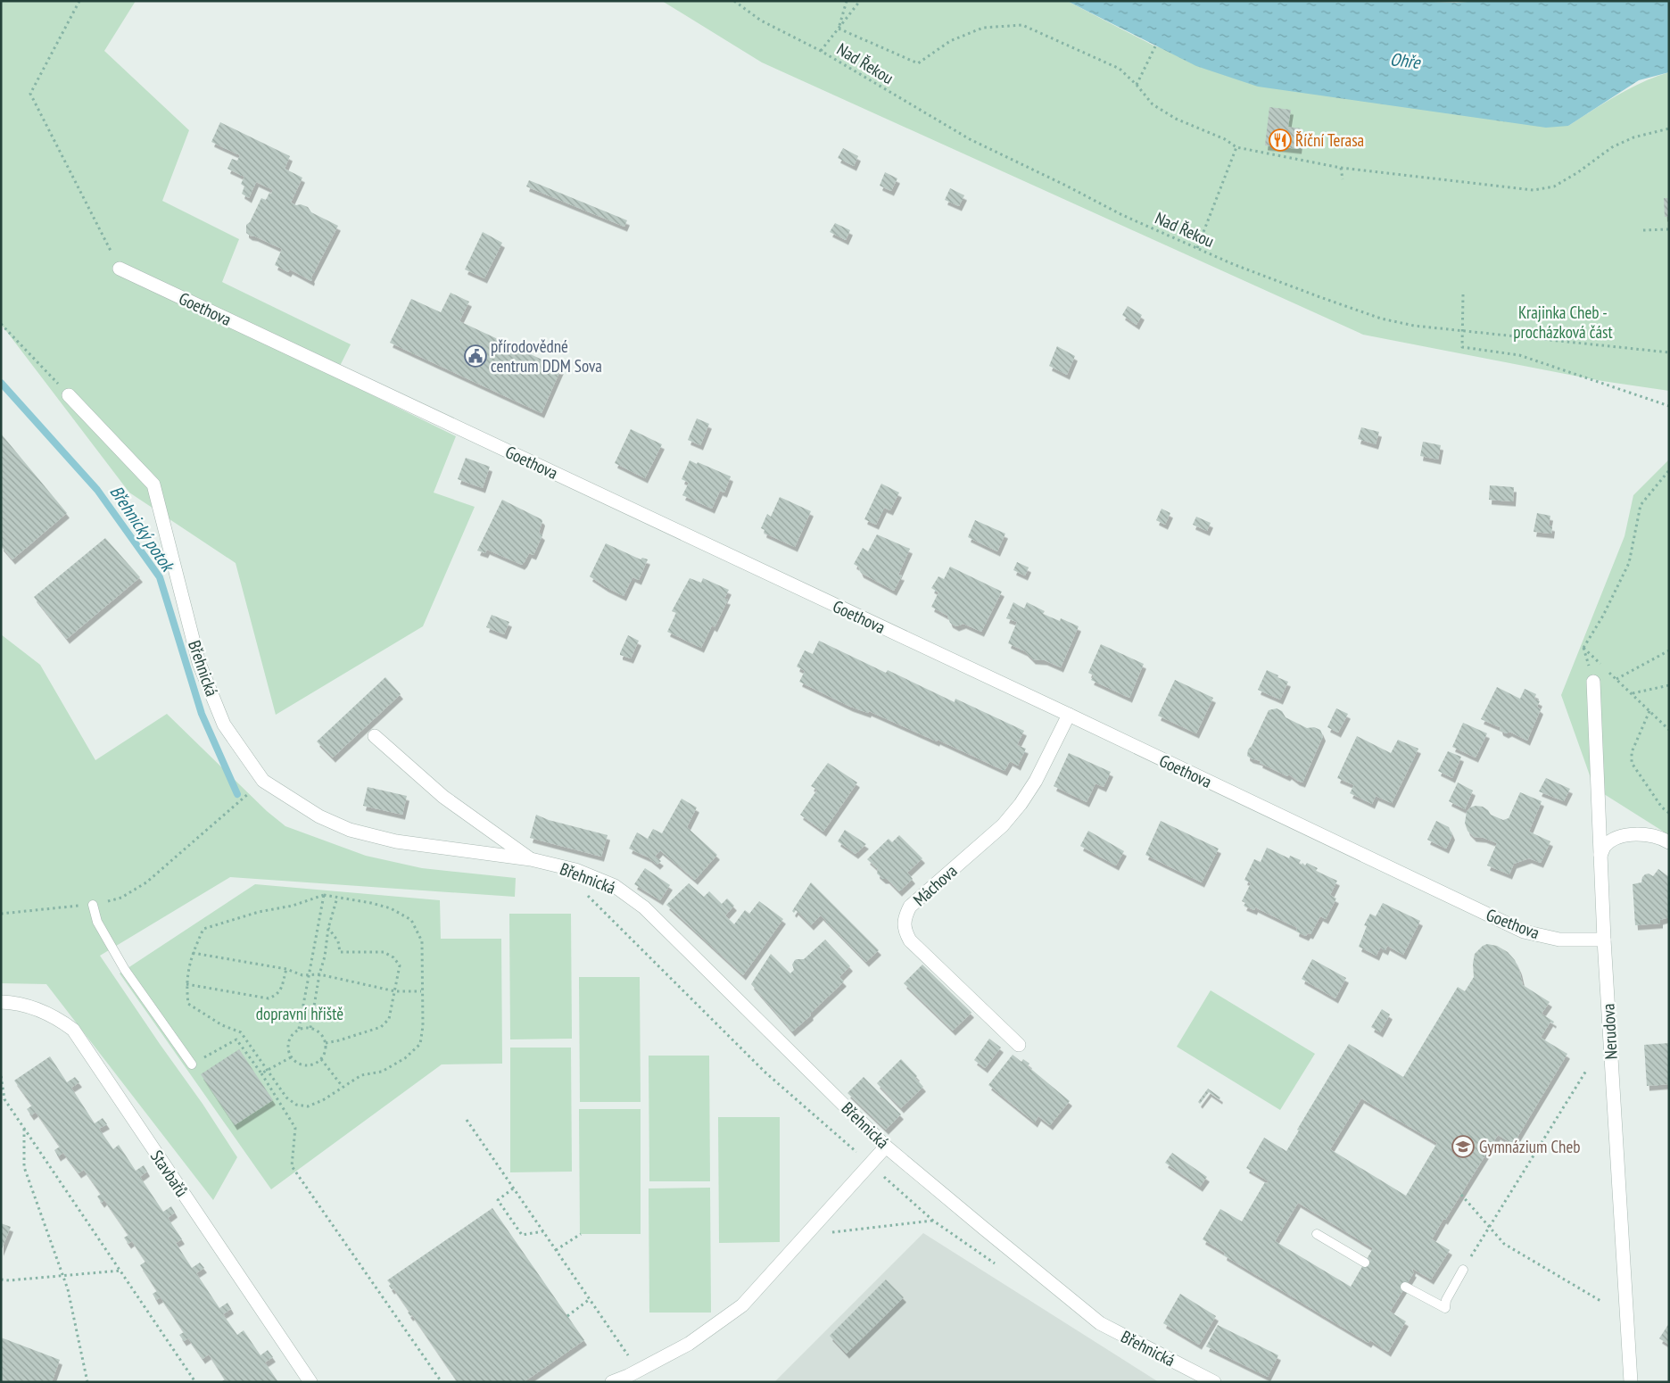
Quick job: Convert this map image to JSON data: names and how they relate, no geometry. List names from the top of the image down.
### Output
{
  "streets": {
    "street": [
      "Goethova",
      "Břehnická",
      "Máchova",
      "Nerudova",
      "Stavbařů"
    ],
    "path": ["Nad Řekou"]
  },
  "crossings": [
    ["Goethova", "Máchova"],
    ["Goethova", "Nerudova"]
  ],
  "water": ["Ohře", "Břehnický potok"],
  "parks": ["Krajinka Cheb - procházková část", "dopravní hřiště"],
  "places": {
    "restaurant": ["Říční Terasa"],
    "public building": ["přírodovědné centrum DDM Sova"],
    "school or university": ["Gymnázium Cheb"]
  }
}
